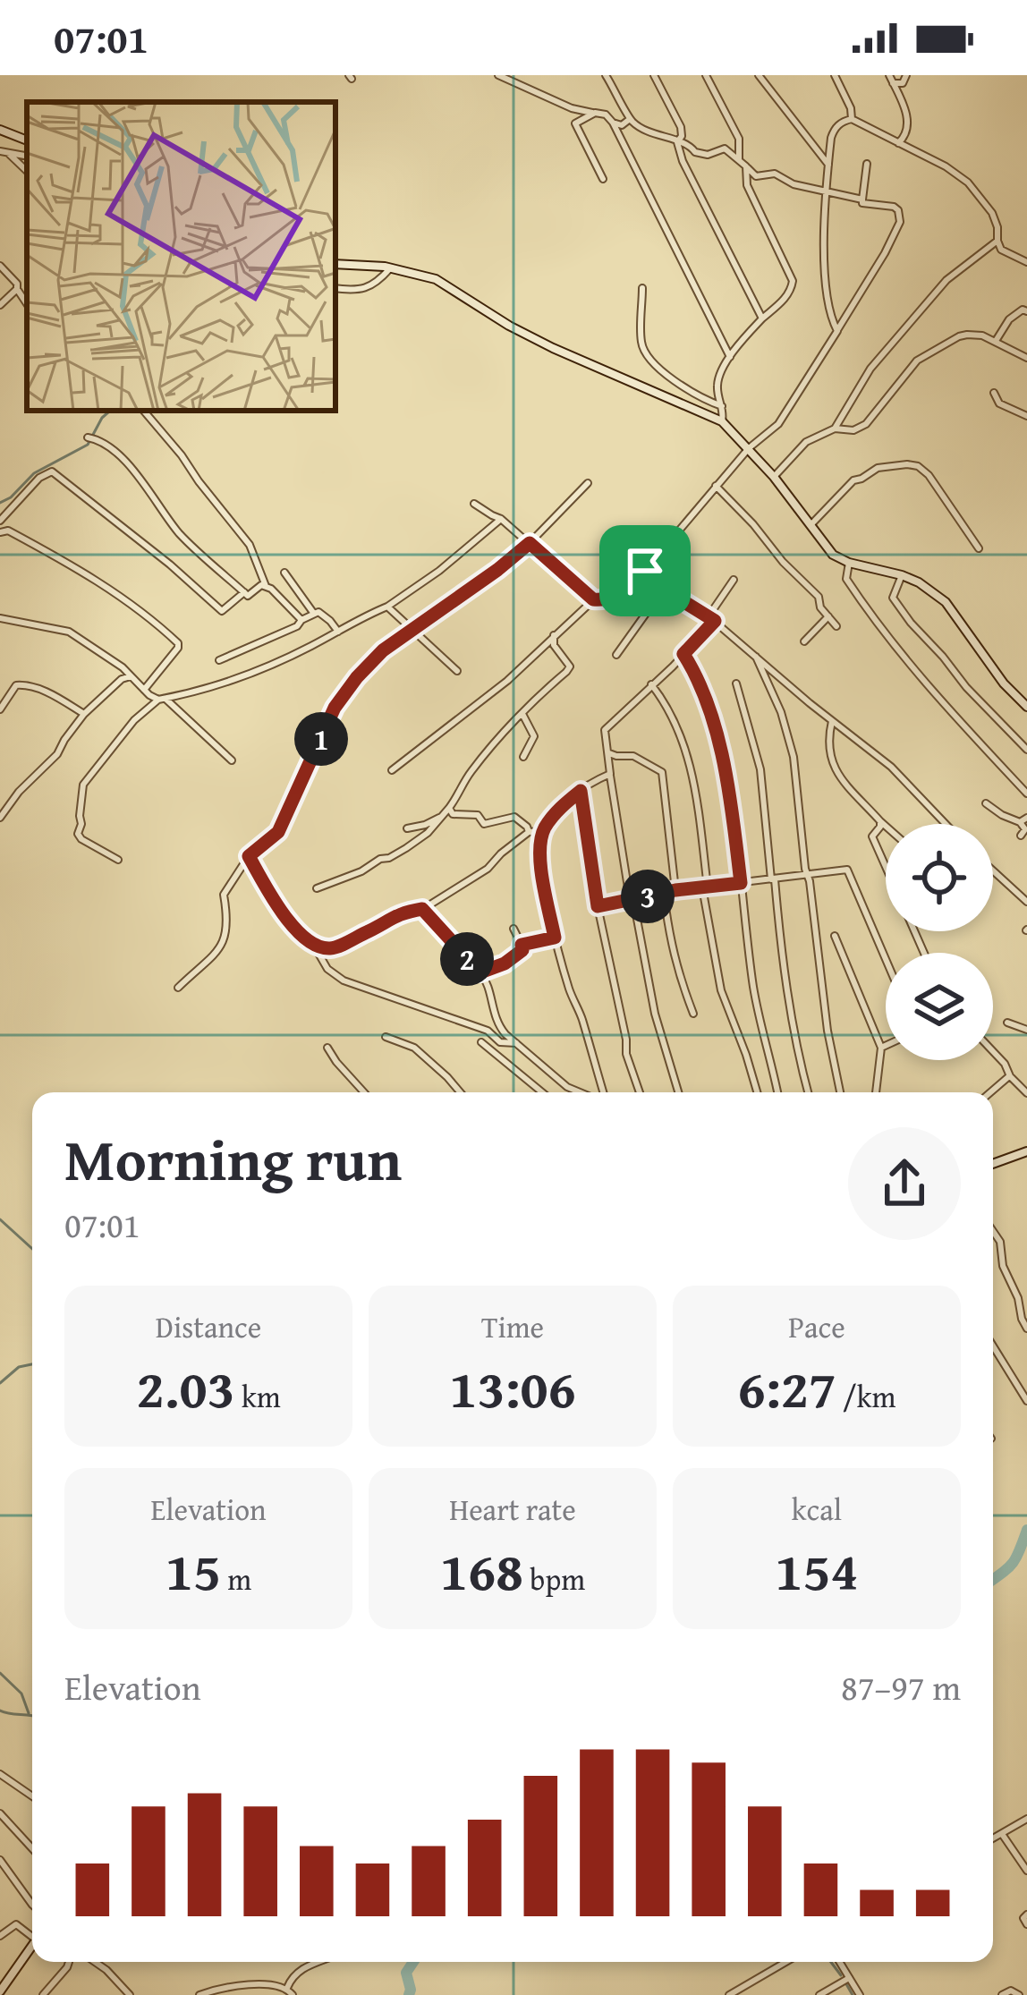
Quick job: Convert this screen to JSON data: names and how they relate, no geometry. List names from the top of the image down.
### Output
{
  "page": {
    "status": "07:01",
    "pins": ["1", "3", "2"],
    "heading": ["Morning run", "07:01"],
    "stats": [
      ["Distance", "2.03 km"],
      ["Time", "13:06"],
      ["Pace", "6:27 /km"],
      ["Elevation", "15 m"],
      ["Heart rate", "168 bpm"],
      ["kcal", "154"]
    ],
    "chart": ["Elevation", "87–97 m"]
  }
}
